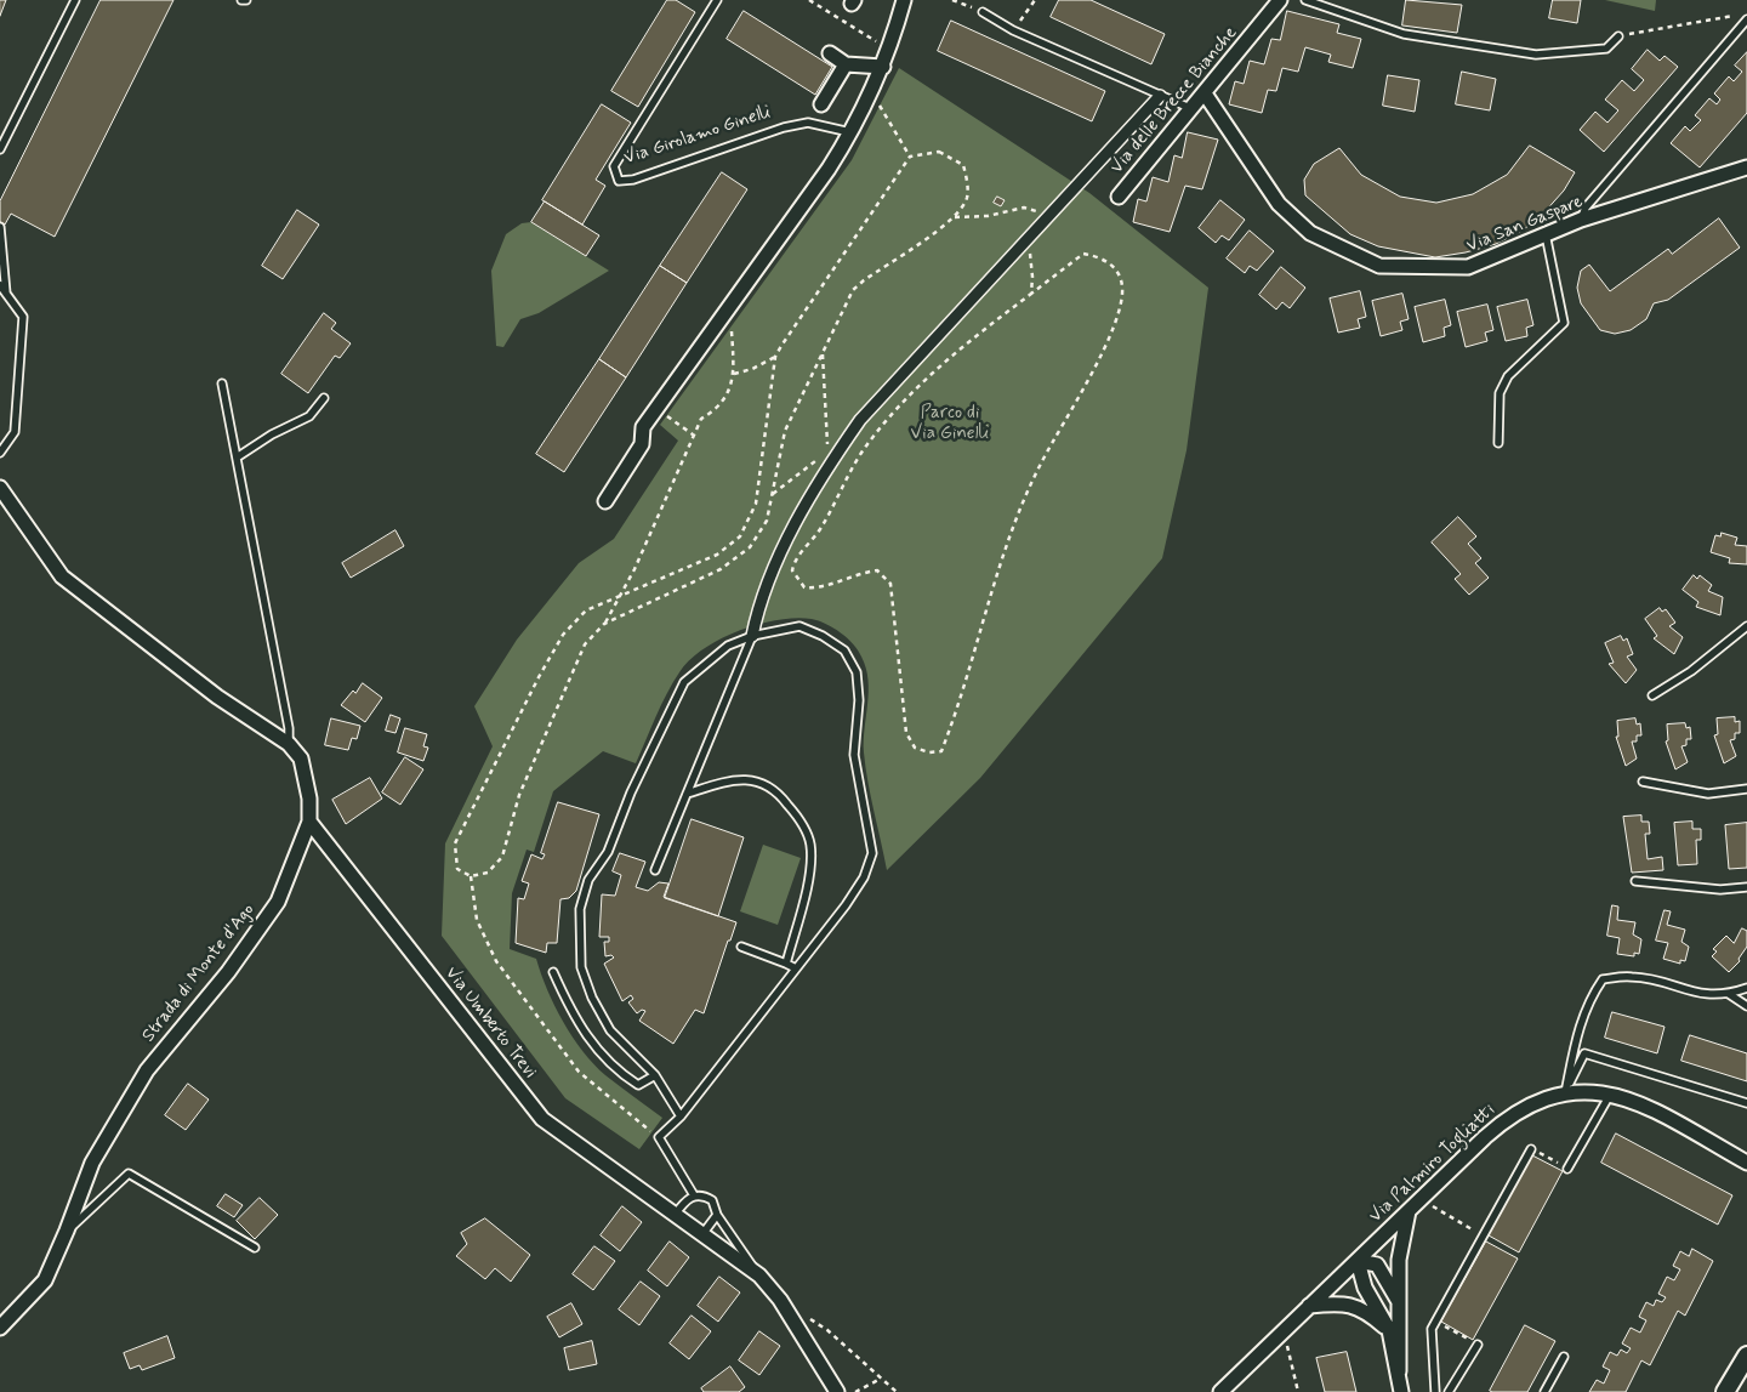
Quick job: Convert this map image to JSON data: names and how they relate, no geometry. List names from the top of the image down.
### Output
{
  "streets": {
    "street": [
      "Via delle Brecce Bianche",
      "Via San Gaspare",
      "Strada di Monte d'Ago",
      "Via Umberto Trevi",
      "Via Palmiro Togliatti"
    ],
    "lane": ["Via Girolamo Ginelli"]
  },
  "crossings": [
    ["Via delle Brecce Bianche", "Via San Gaspare"],
    ["Strada di Monte d'Ago", "Via Umberto Trevi"]
  ],
  "parks": ["Parco di Via Ginelli"]
}
